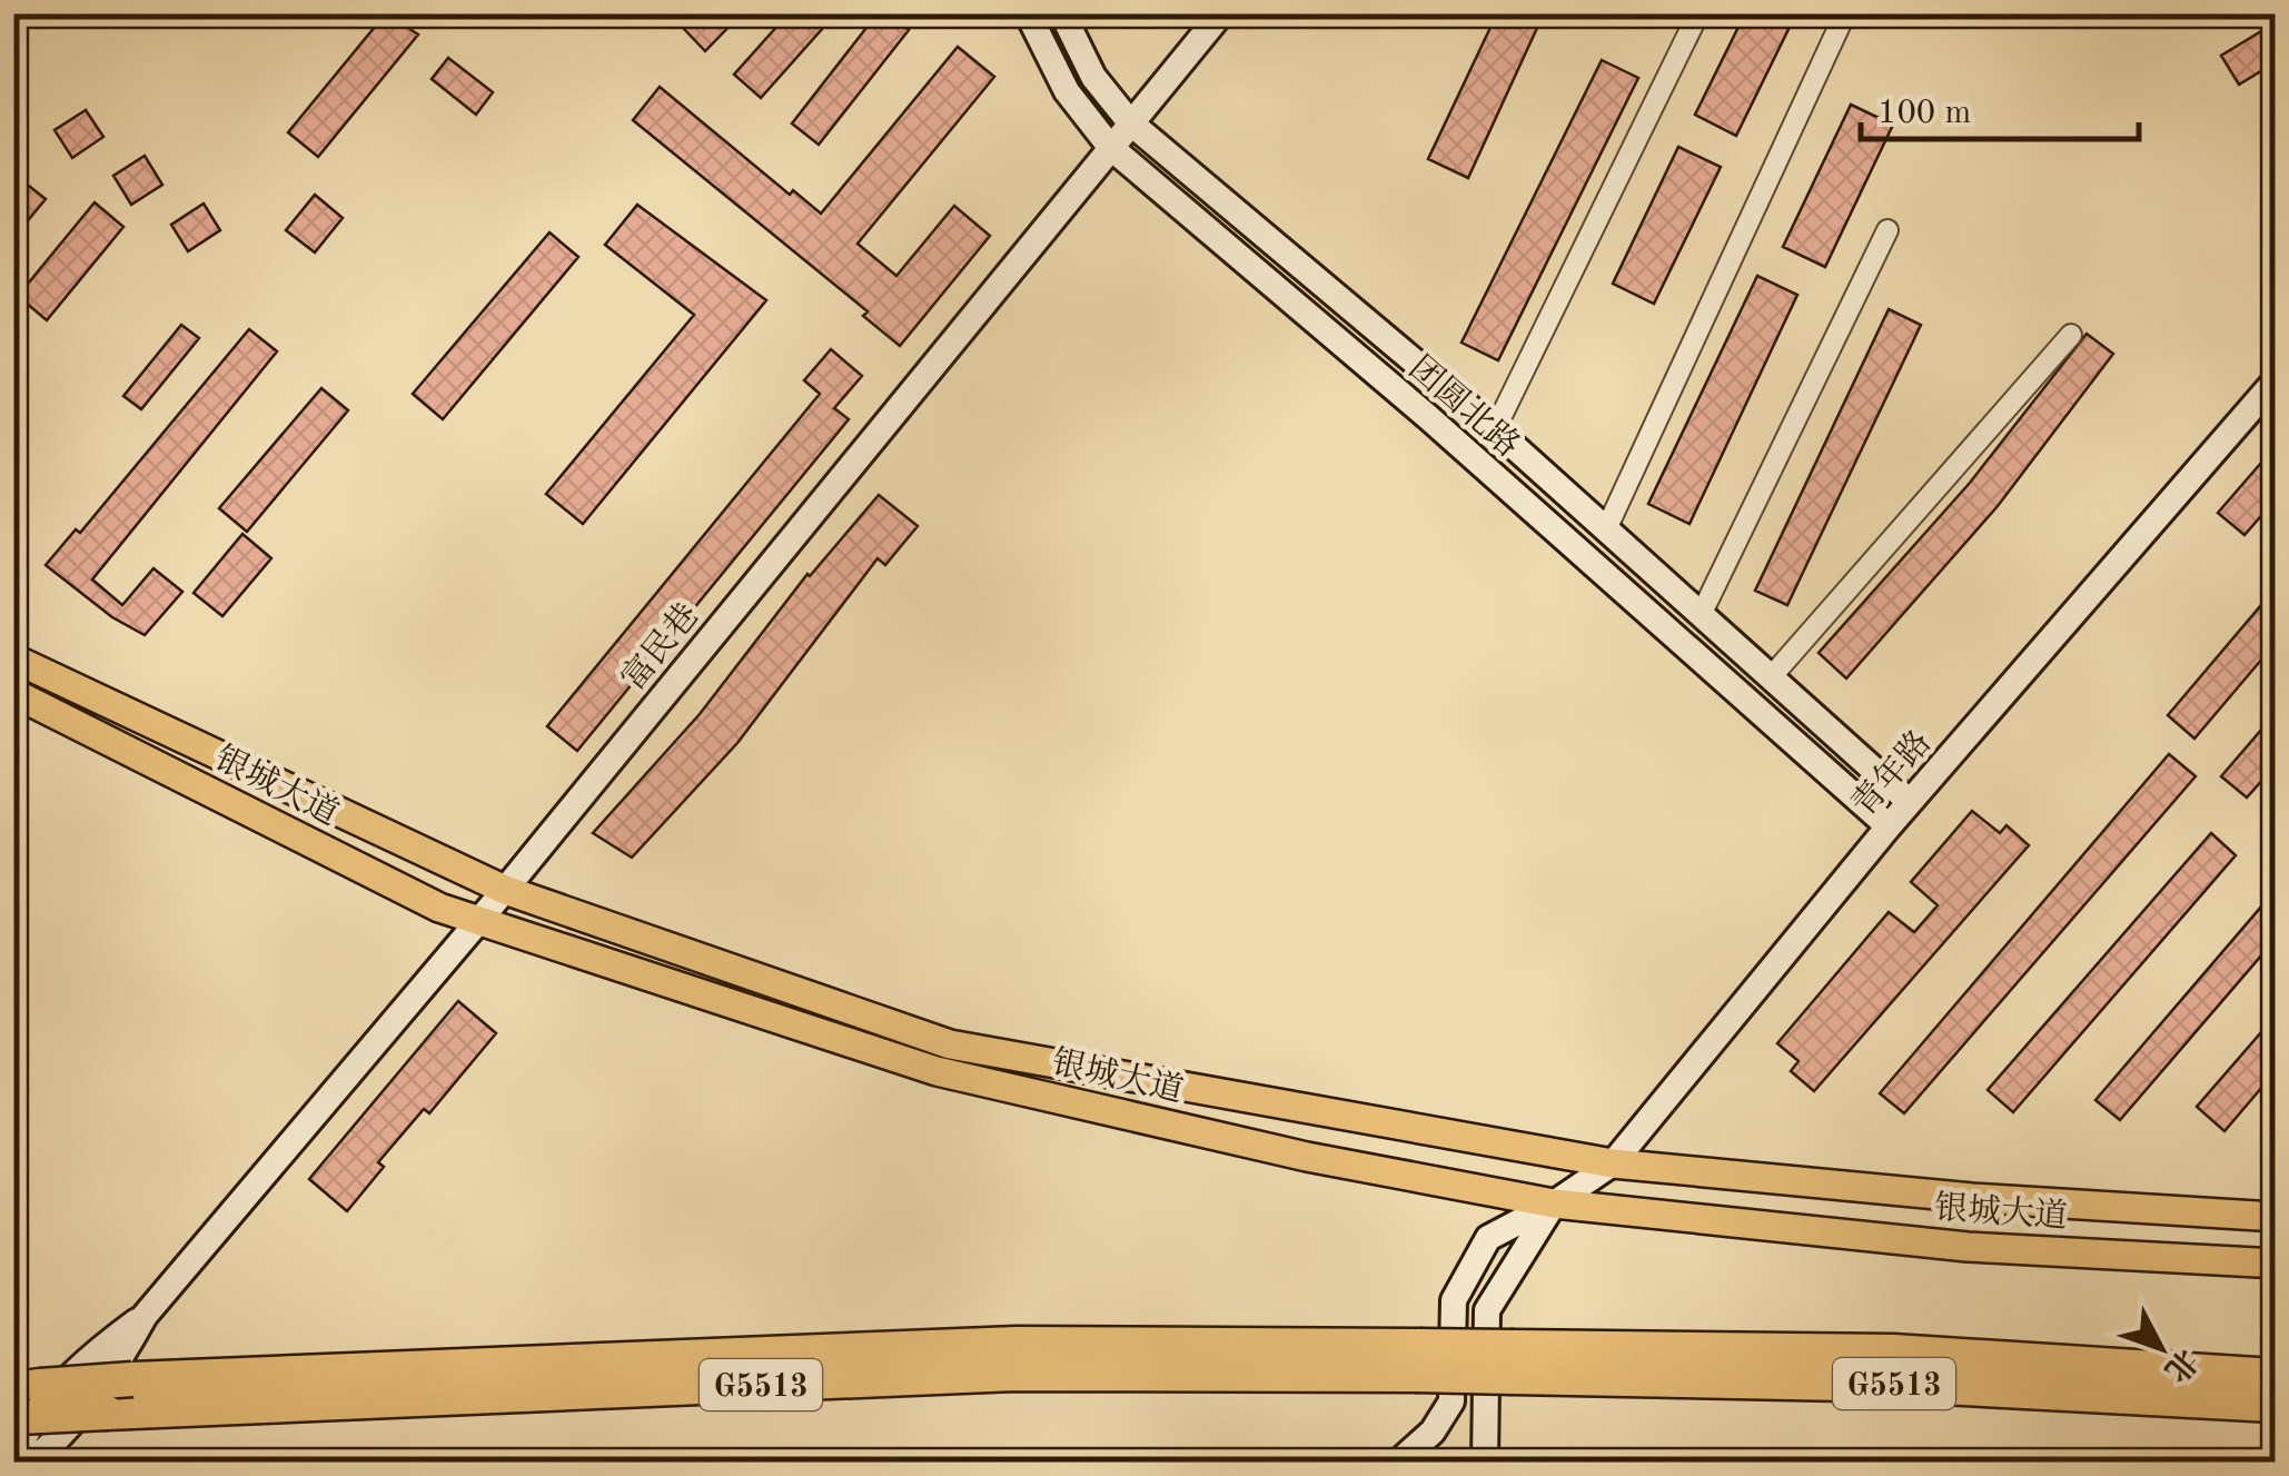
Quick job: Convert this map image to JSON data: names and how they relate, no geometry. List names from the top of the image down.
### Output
{
  "streets": {
    "highway": ["G5513"],
    "main road": ["银城大道"],
    "street": ["团圆北路", "富民巷", "青年路"]
  },
  "crossings": [
    ["团圆北路", "富民巷"],
    ["团圆北路", "青年路"],
    ["富民巷", "银城大道"],
    ["青年路", "银城大道"]
  ],
  "scale_bar": "100 m",
  "north": "bottom right"
}
